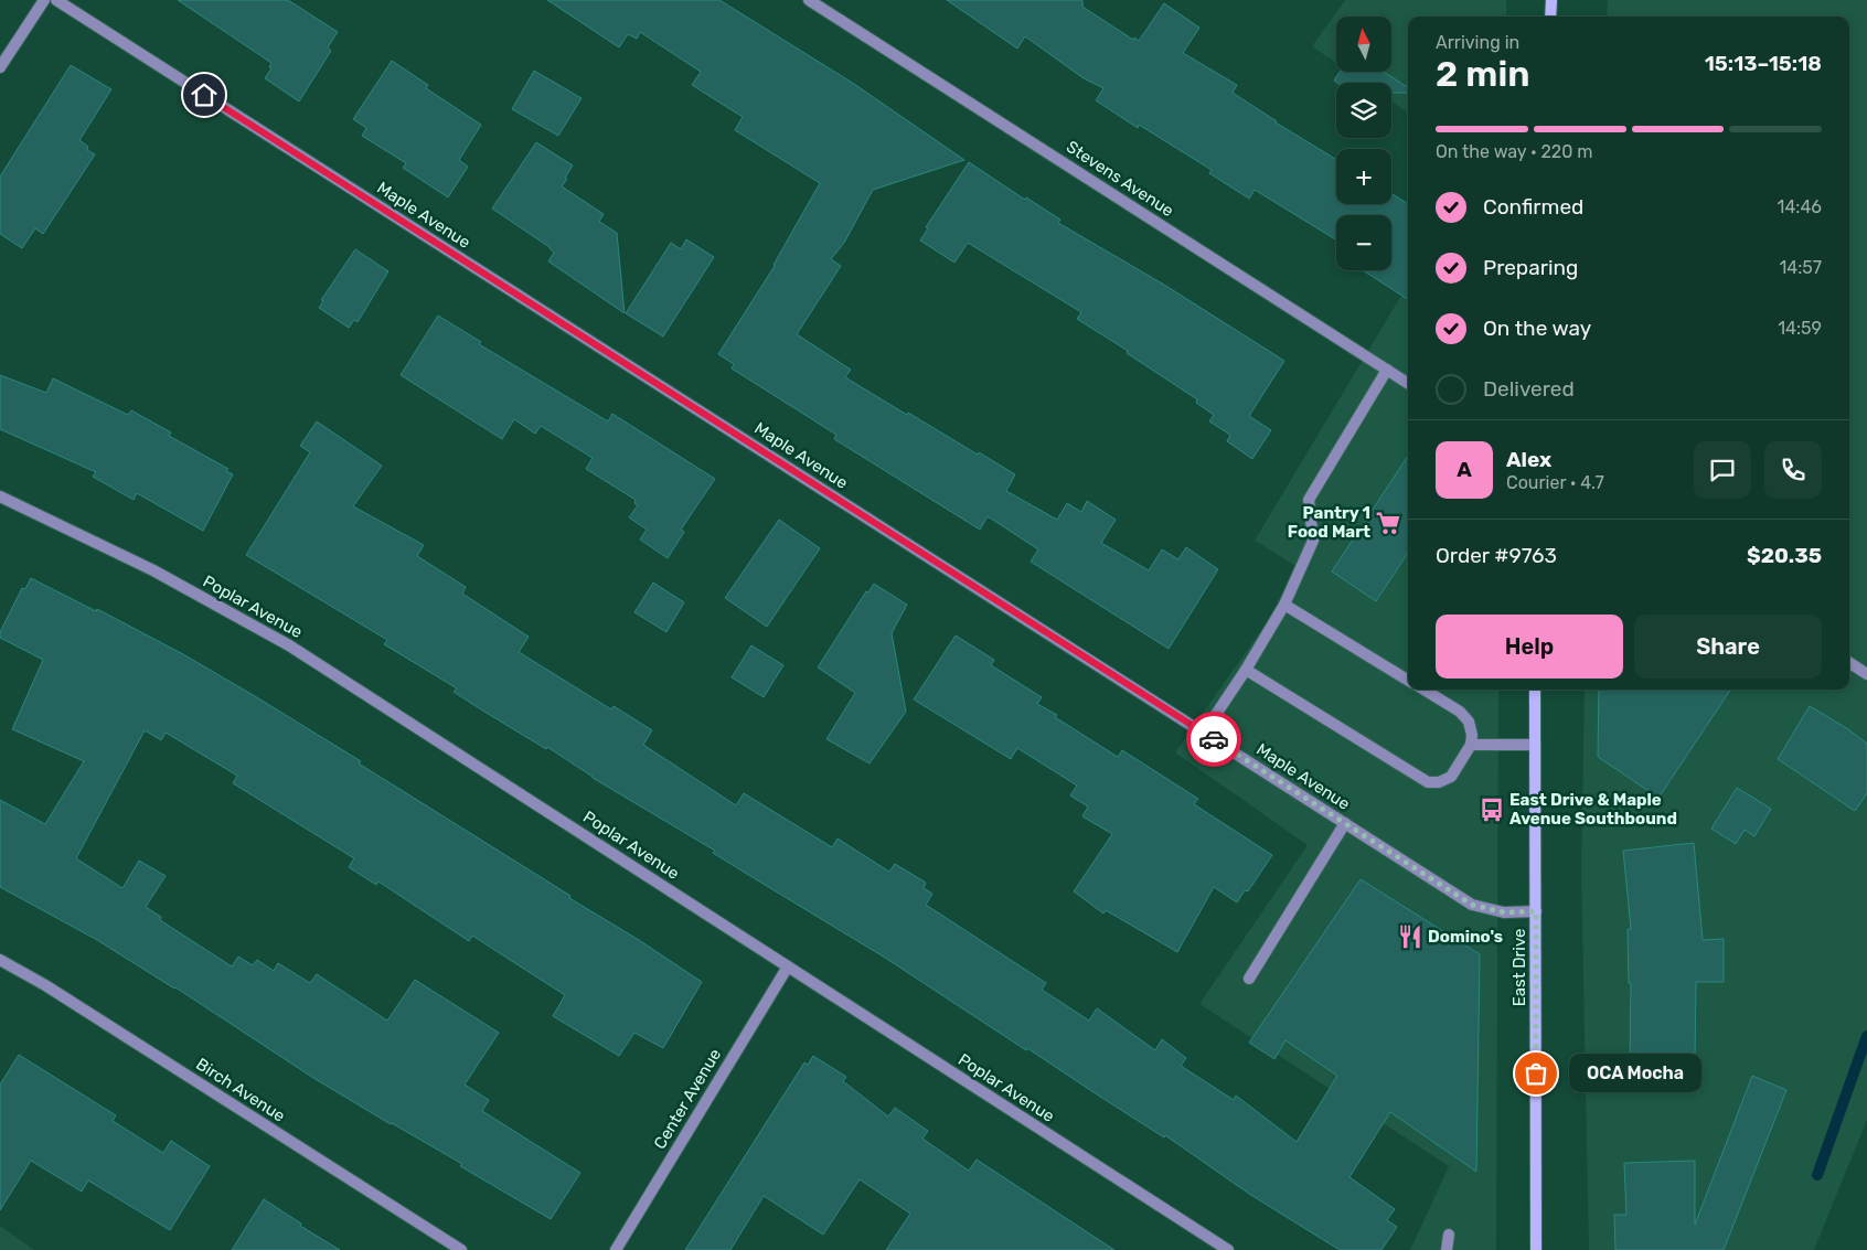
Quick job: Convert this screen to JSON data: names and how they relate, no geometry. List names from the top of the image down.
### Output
{
  "streets": {
    "street": [
      "Stevens Avenue",
      "Maple Avenue",
      "Poplar Avenue",
      "East Drive",
      "Birch Avenue",
      "Center Avenue"
    ]
  },
  "crossings": [
    ["Maple Avenue", "East Drive"],
    ["Poplar Avenue", "Center Avenue"]
  ],
  "places": {
    "supermarket": ["Pantry 1 Food Mart"],
    "bus stop": ["East Drive & Maple Avenue Southbound"],
    "restaurant": ["Domino's"],
    "other": ["OCA Mocha"]
  },
  "north": "top",
  "page": {
    "map_buttons": ["+", "−"],
    "heading": ["2 min", "Arriving in", "15:13–15:18"],
    "panel": [
      "Alex",
      "Courier · 4.7",
      "Order #9763",
      "$20.35"
    ],
    "bar": "On the way · 220 m",
    "list": [
      ["Confirmed", "14:46"],
      ["Preparing", "14:57"],
      ["On the way", "14:59"],
      "Delivered"
    ],
    "round": "A",
    "buttons": ["Help", "Share"],
    "bubble": "OCA Mocha"
  }
}
